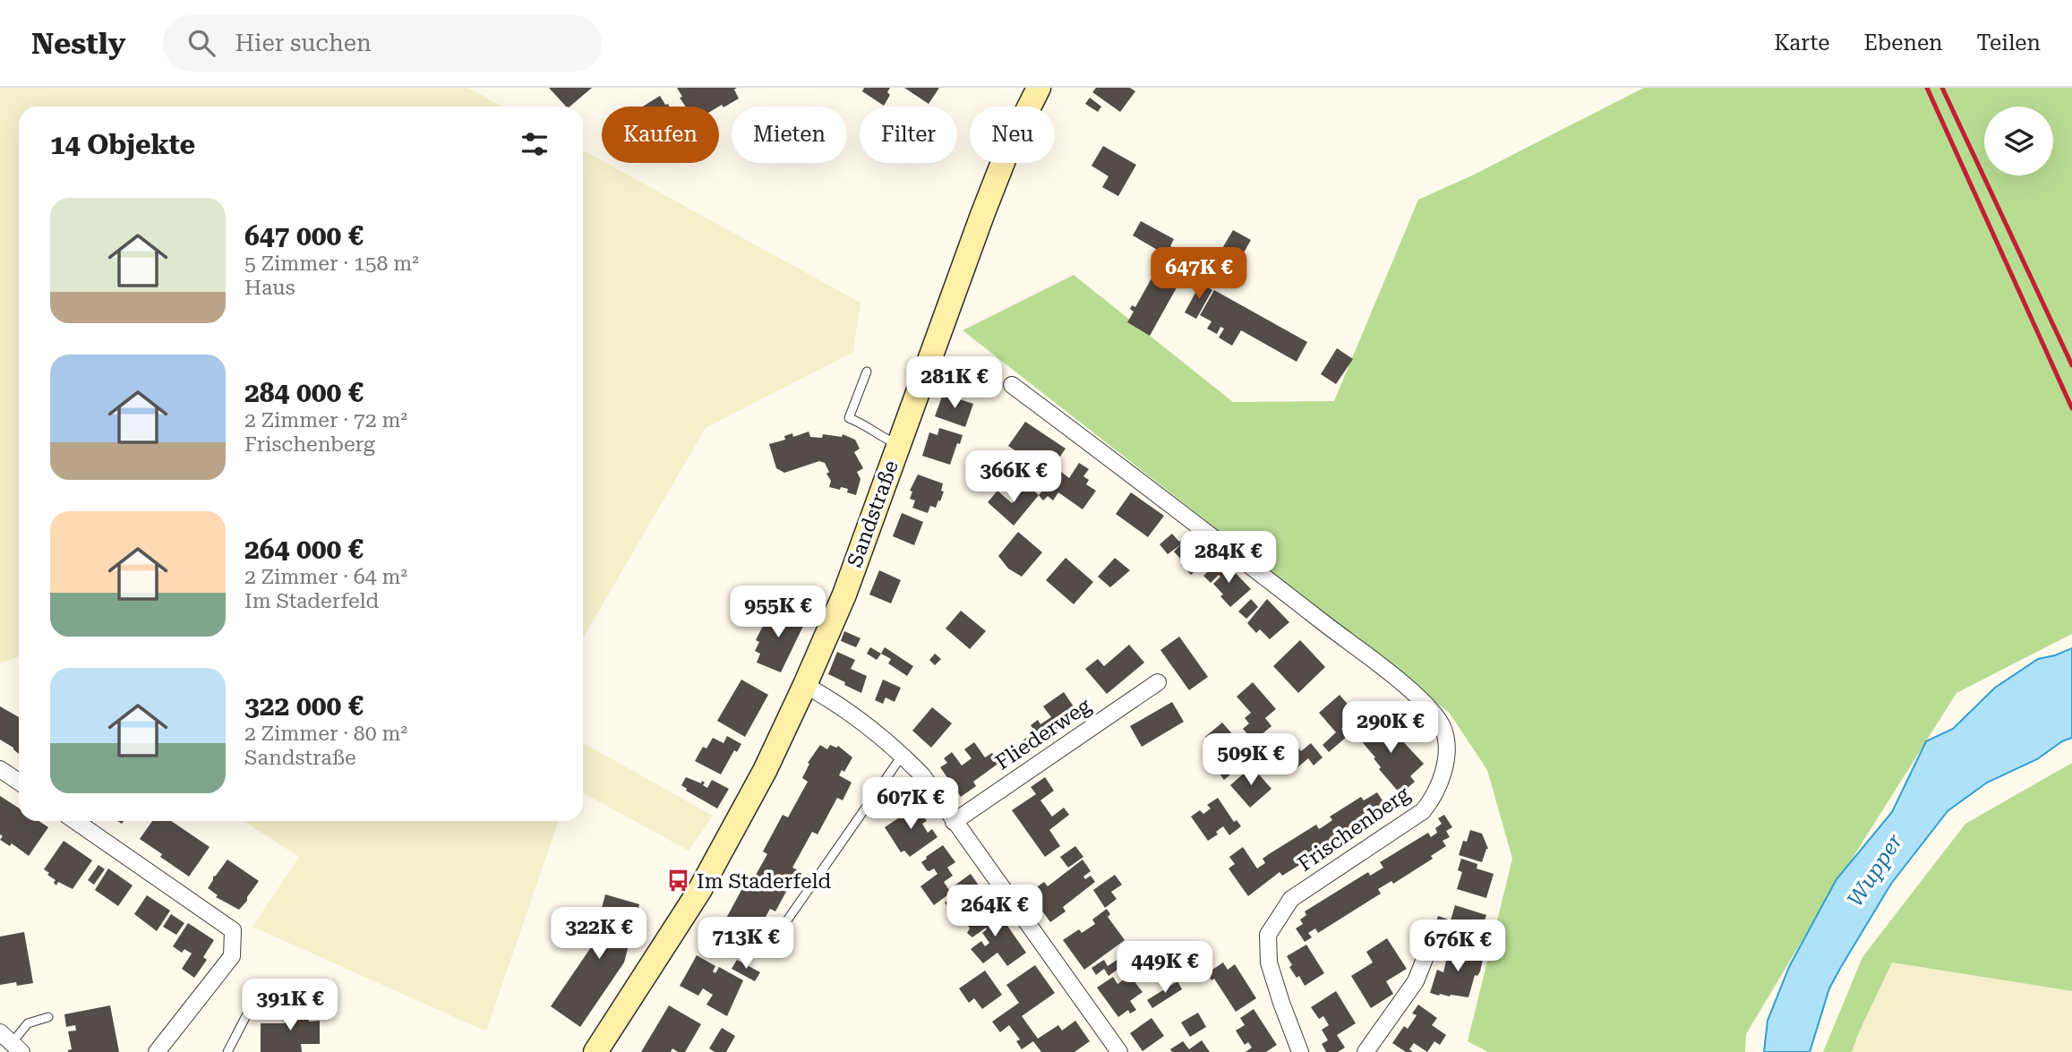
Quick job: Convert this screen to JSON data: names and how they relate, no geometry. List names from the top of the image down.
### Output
{
  "streets": {
    "street": ["Sandstraße", "Fliederweg", "Frischenberg"]
  },
  "water": ["Wupper"],
  "places": {
    "bus stop": ["Im Staderfeld"]
  },
  "page": {
    "header": "Nestly",
    "search": "Hier suchen",
    "nav": ["Karte", "Ebenen", "Teilen"],
    "chip": [
      "Kaufen",
      "Mieten",
      "Filter",
      "Neu"
    ],
    "heading": "14 Objekte",
    "list": [
      {
        "name": "647 000 €",
        "note": "5 Zimmer · 158 m² · Haus"
      },
      {
        "name": "284 000 €",
        "note": "2 Zimmer · 72 m² · Frischenberg"
      },
      {
        "name": "264 000 €",
        "note": "2 Zimmer · 64 m² · Im Staderfeld"
      },
      {
        "name": "322 000 €",
        "note": "2 Zimmer · 80 m² · Sandstraße"
      }
    ],
    "price": [
      "647K €",
      "281K €",
      "366K €",
      "284K €",
      "955K €",
      "290K €",
      "509K €",
      "607K €",
      "264K €",
      "322K €",
      "713K €",
      "676K €",
      "449K €",
      "391K €"
    ]
  }
}
